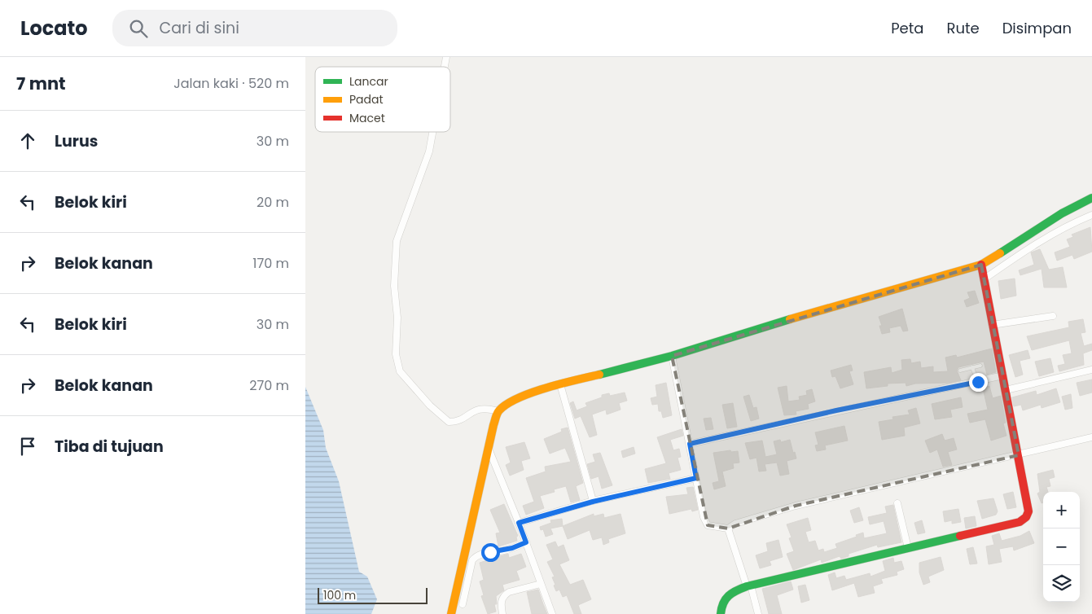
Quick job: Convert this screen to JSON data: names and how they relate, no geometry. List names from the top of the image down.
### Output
{
  "legend": ["Lancar", "Padat", "Macet"],
  "scale_bar": "100 m",
  "page": {
    "header": "Locato",
    "search": "Cari di sini",
    "nav": ["Peta", "Rute", "Disimpan"],
    "heading": ["7 mnt", "Jalan kaki · 520 m"],
    "list": [
      ["Lurus", "30 m"],
      ["Belok kiri", "20 m"],
      ["Belok kanan", "170 m"],
      ["Belok kiri", "30 m"],
      ["Belok kanan", "270 m"],
      "Tiba di tujuan"
    ],
    "map_buttons": ["+", "−"],
    "scale": "100 m"
  }
}
